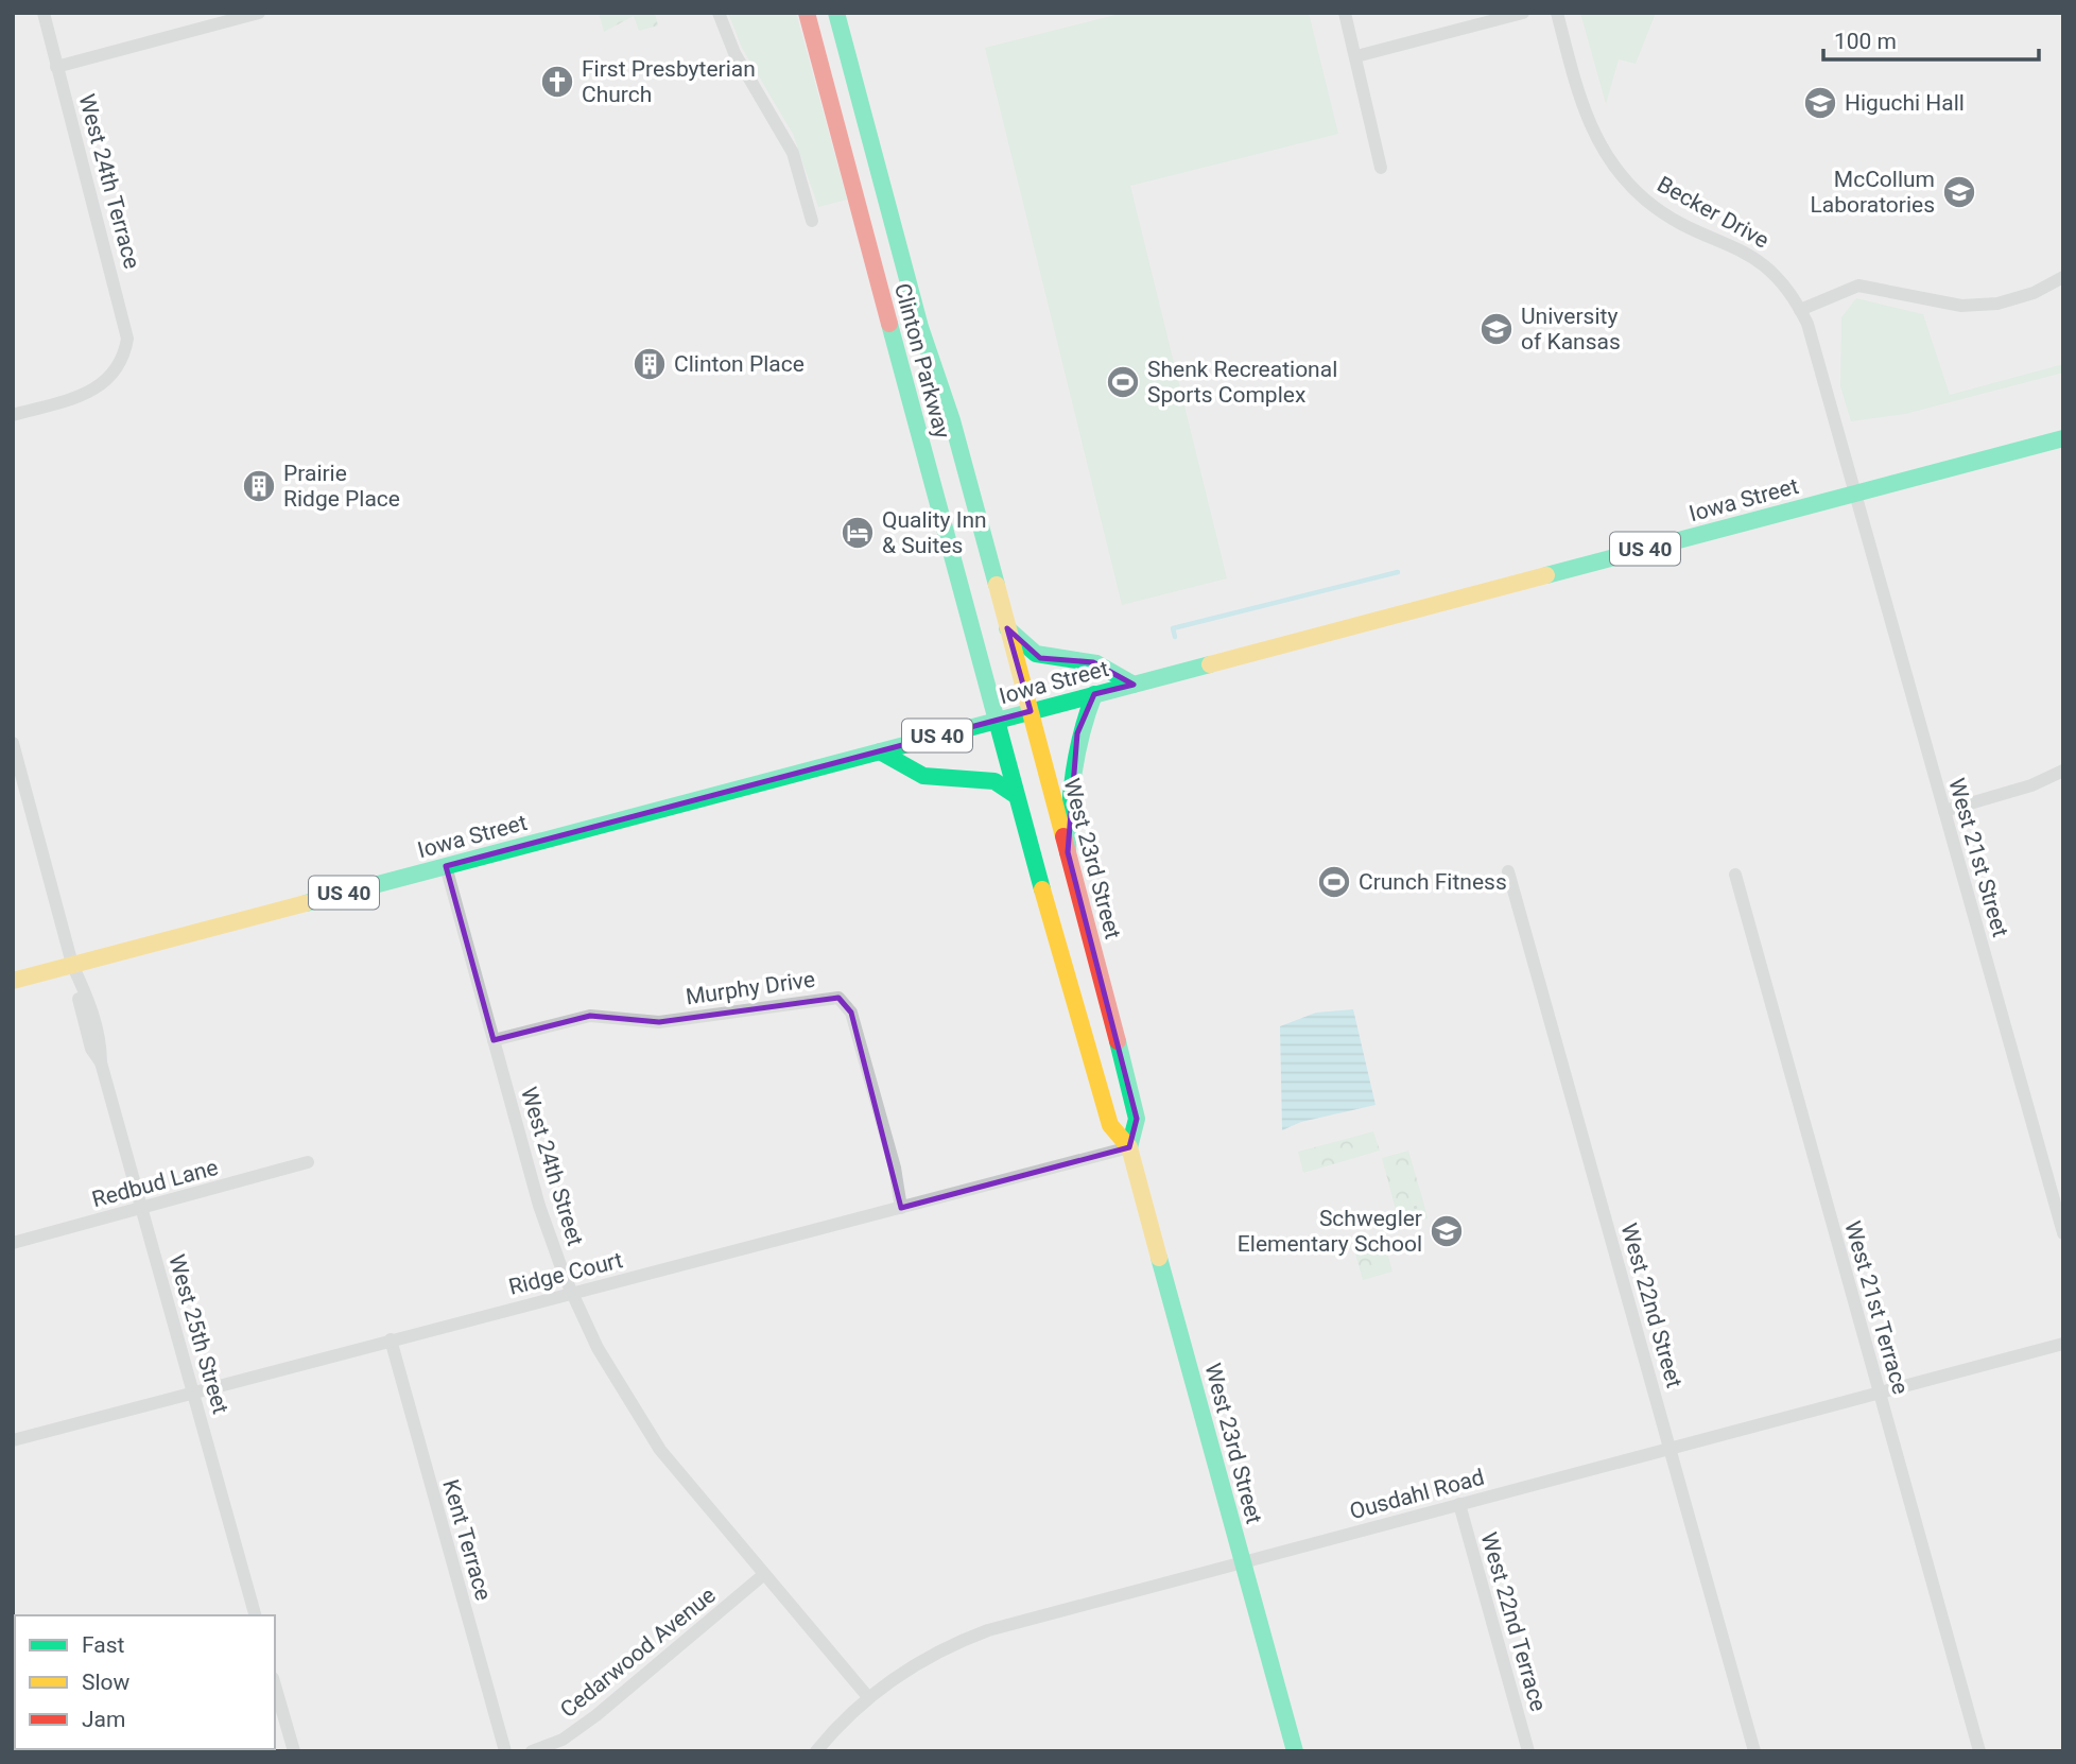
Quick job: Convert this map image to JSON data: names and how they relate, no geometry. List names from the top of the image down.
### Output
{
  "streets": {
    "main road": [
      "Clinton Parkway",
      "Iowa Street",
      "US 40",
      "West 23rd Street"
    ],
    "street": [
      "West 24th Terrace",
      "Becker Drive",
      "West 21st Street",
      "Murphy Drive",
      "West 24th Street",
      "Redbud Lane",
      "Ridge Court",
      "West 22nd Street",
      "West 21st Terrace",
      "West 25th Street",
      "Ousdahl Road",
      "Kent Terrace",
      "West 22nd Terrace",
      "Cedarwood Avenue"
    ]
  },
  "crossings": [
    ["Becker Drive", "Iowa Street"],
    ["Becker Drive", "West 21st Street"],
    ["Clinton Parkway", "Iowa Street"],
    ["Clinton Parkway", "West 23rd Street"],
    ["Iowa Street", "West 21st Street"],
    ["Iowa Street", "West 23rd Street"],
    ["Iowa Street", "West 24th Street"],
    ["Iowa Street", "West 25th Street"],
    ["West 23rd Street", "Ridge Court"],
    ["West 23rd Street", "Ousdahl Road"],
    ["Murphy Drive", "West 24th Street"],
    ["Murphy Drive", "Ridge Court"],
    ["West 24th Street", "Ridge Court"],
    ["West 24th Street", "Ousdahl Road"],
    ["West 24th Street", "Cedarwood Avenue"],
    ["Redbud Lane", "West 25th Street"],
    ["Ridge Court", "West 25th Street"],
    ["Ridge Court", "Kent Terrace"],
    ["West 22nd Street", "Ousdahl Road"],
    ["West 21st Terrace", "Ousdahl Road"],
    ["Ousdahl Road", "West 22nd Terrace"]
  ],
  "places": {
    "church": ["First Presbyterian Church"],
    "school or university": [
      "Higuchi Hall",
      "McCollum Laboratories",
      "University of Kansas",
      "Schwegler Elementary School"
    ],
    "building": ["Clinton Place", "Prairie Ridge Place"],
    "sports": ["Shenk Recreational Sports Complex", "Crunch Fitness"],
    "hotel": ["Quality Inn & Suites"]
  },
  "legend": ["Fast", "Slow", "Jam"],
  "scale_bar": "100 m"
}
